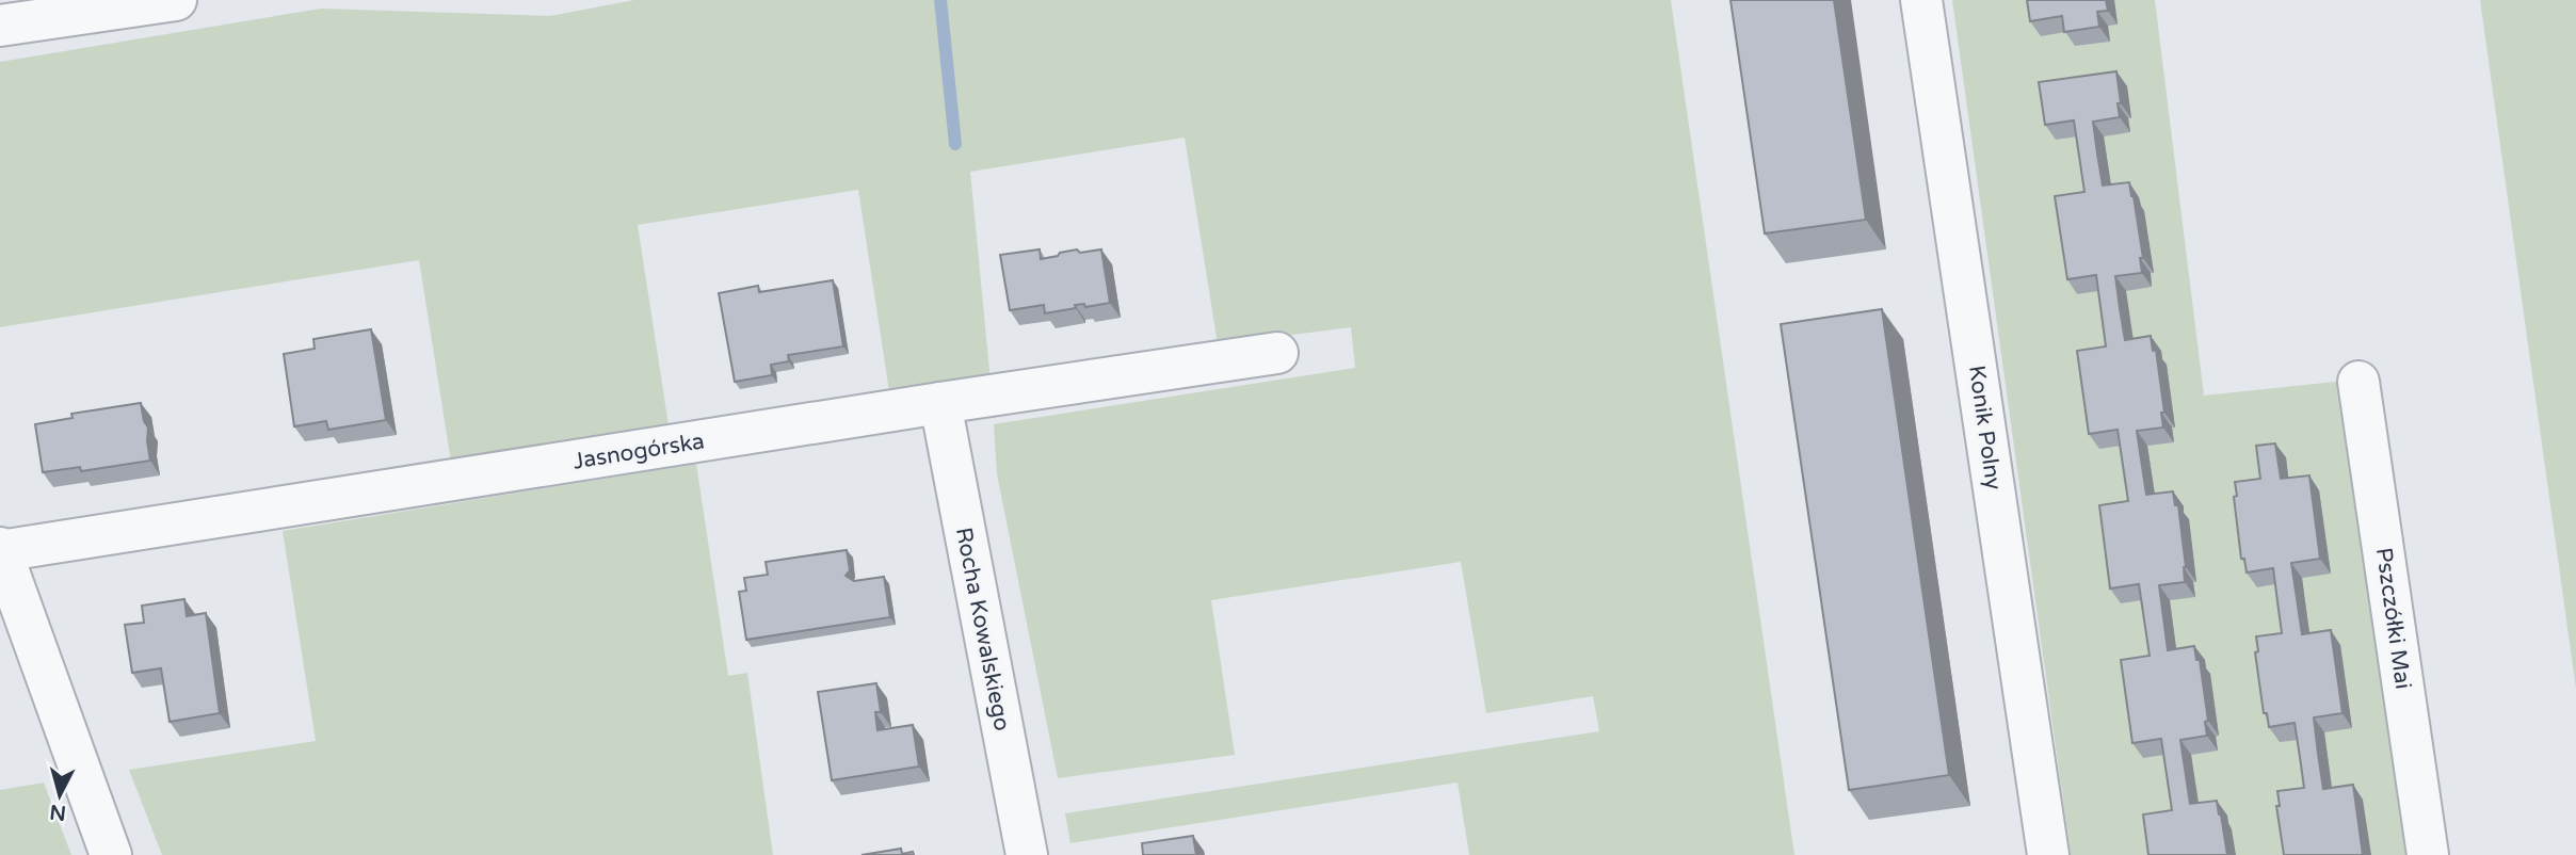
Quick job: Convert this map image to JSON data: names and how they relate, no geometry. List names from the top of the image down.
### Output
{
  "streets": {
    "street": [
      "Konik Polny",
      "Jasnogórska",
      "Pszczółki Mai",
      "Rocha Kowalskiego"
    ]
  },
  "crossings": [
    ["Jasnogórska", "Rocha Kowalskiego"]
  ],
  "north": "bottom"
}
